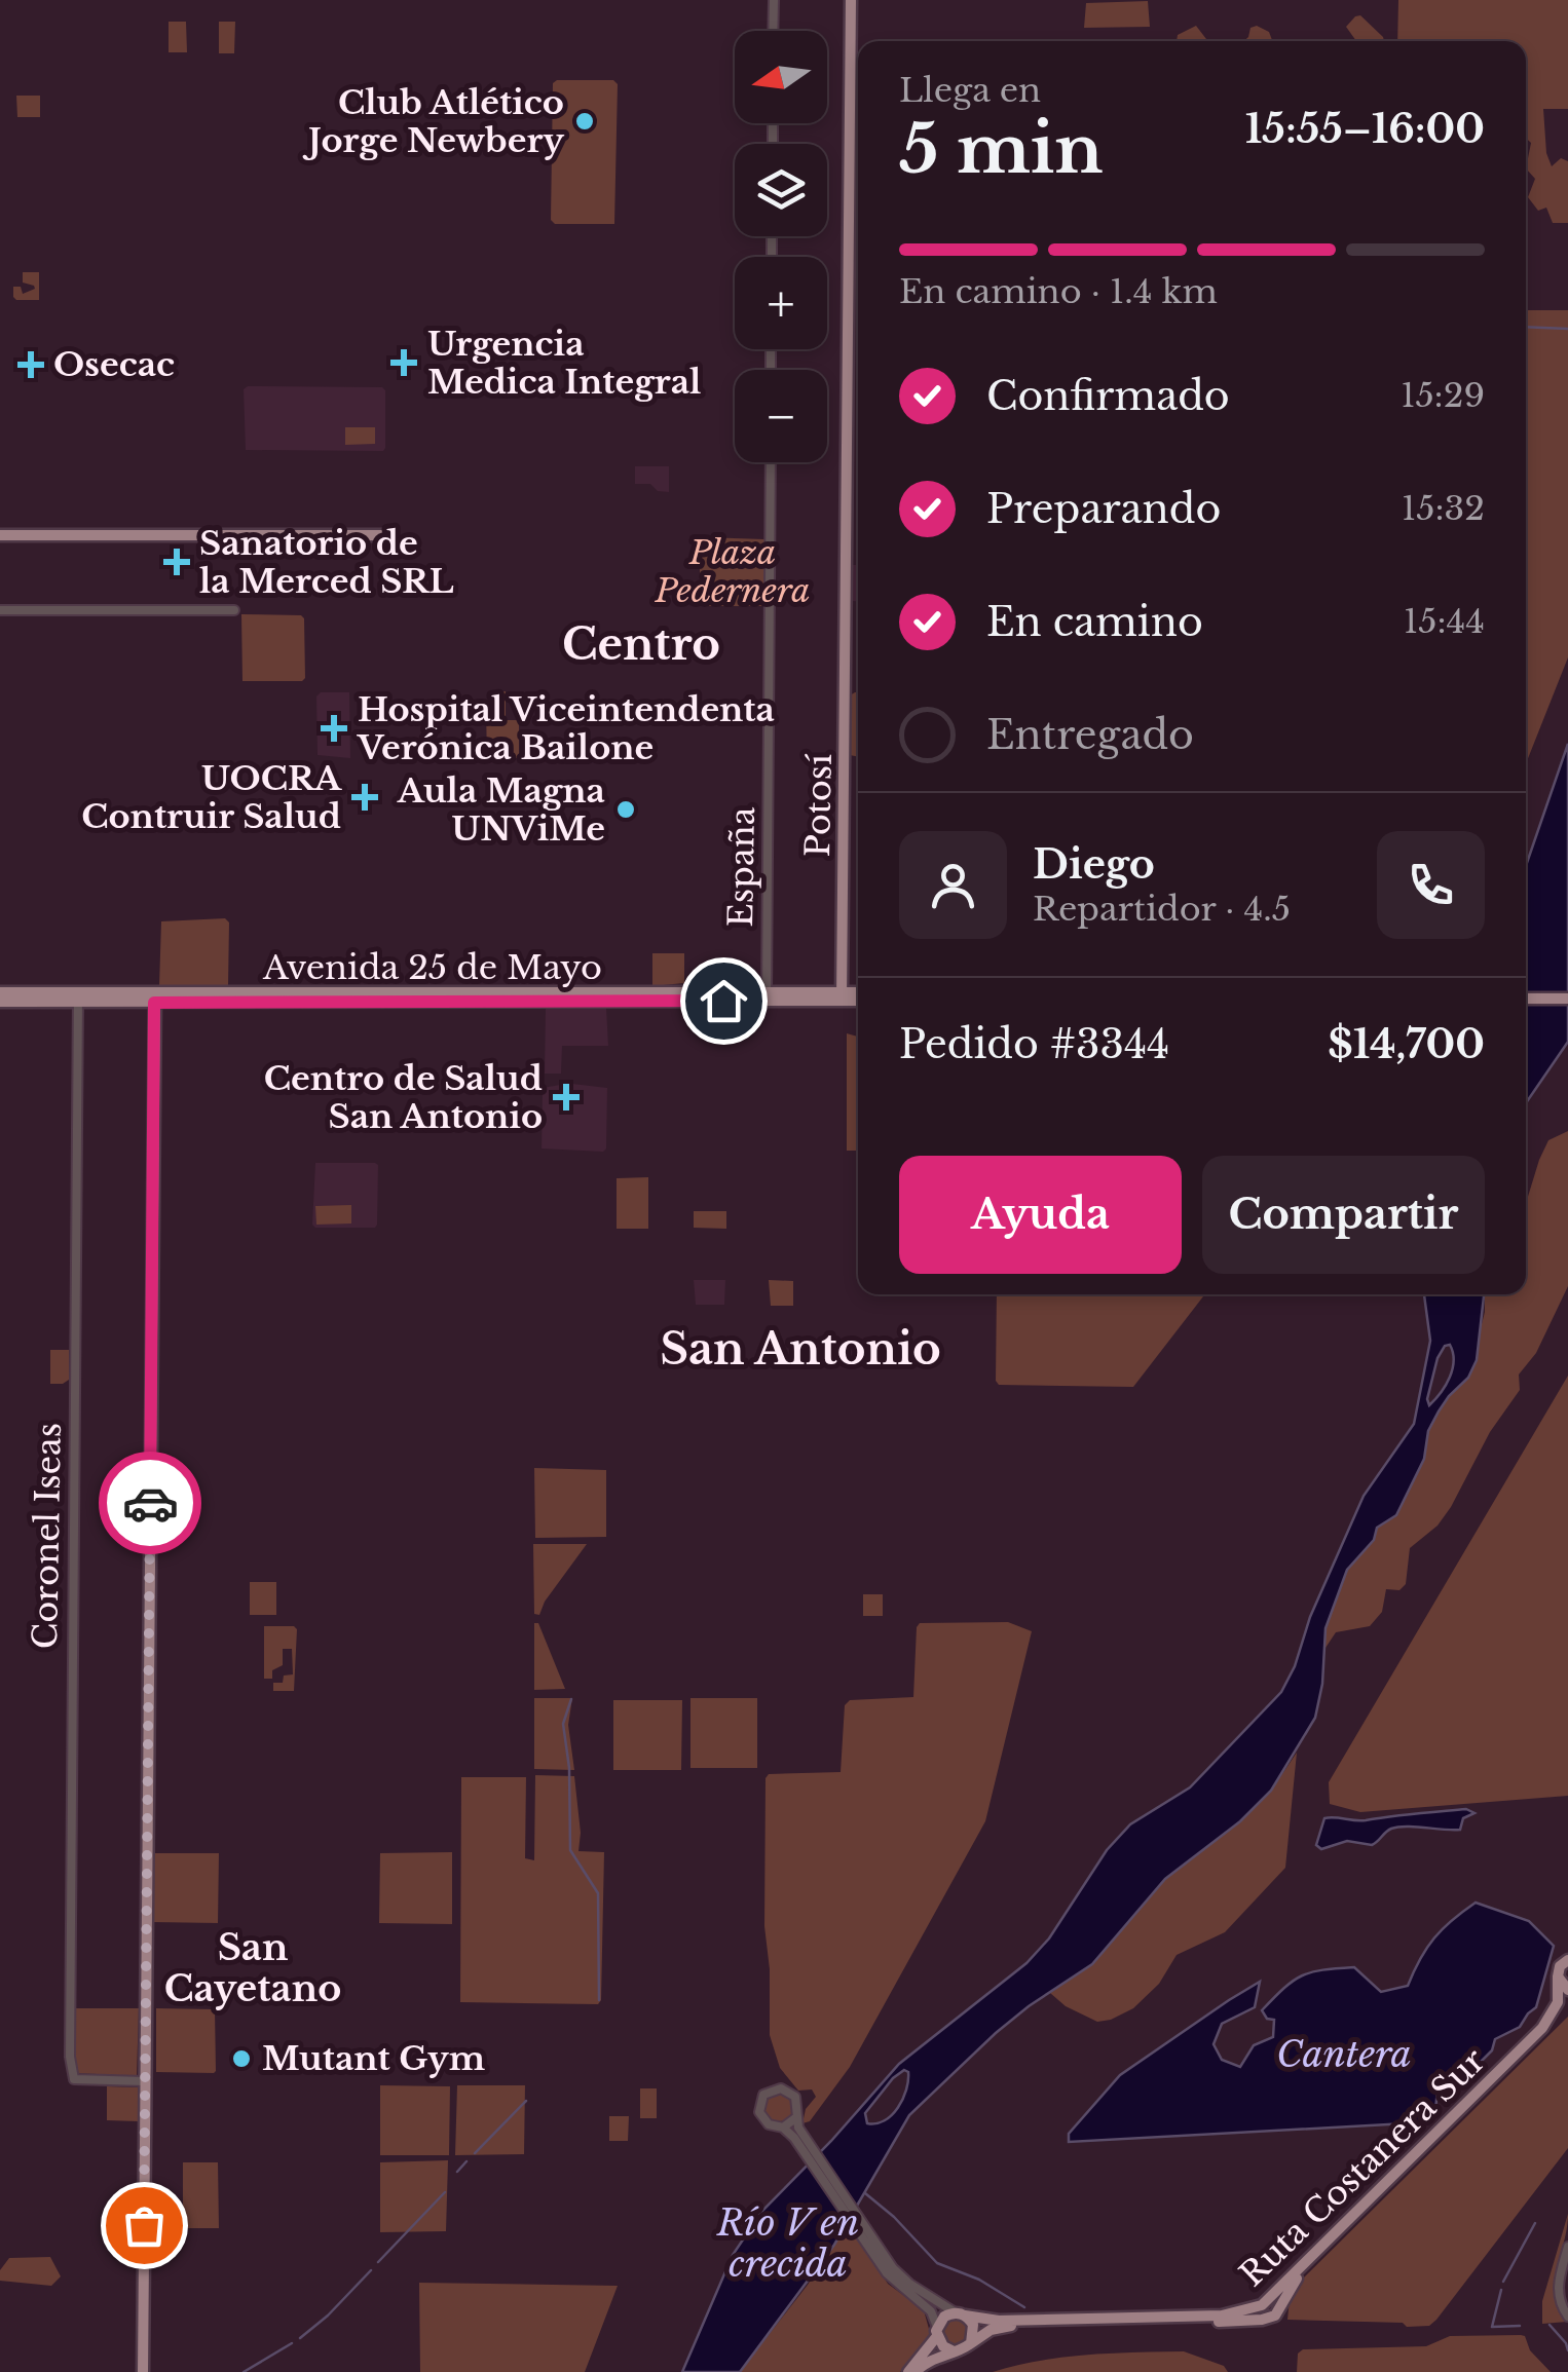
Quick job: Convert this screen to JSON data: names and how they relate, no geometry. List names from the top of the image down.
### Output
{
  "streets": {
    "main road": ["Potosí", "Avenida 25 de Mayo", "Ruta Costanera Sur"],
    "street": ["España", "Coronel Iseas"]
  },
  "crossings": [
    ["Potosí", "Avenida 25 de Mayo"],
    ["España", "Avenida 25 de Mayo"],
    ["Avenida 25 de Mayo", "Coronel Iseas"]
  ],
  "districts": ["Centro", "San Antonio", "San Cayetano"],
  "water": ["Cantera", "Río V en crecida"],
  "parks": ["Plaza Pedernera"],
  "places": {
    "other": ["Club Atlético Jorge Newbery", "Aula Magna UNViMe", "Mutant Gym"],
    "health": [
      "Urgencia Medica Integral",
      "Osecac",
      "Sanatorio de la Merced SRL",
      "Hospital Viceintendenta Verónica Bailone",
      "UOCRA Contruir Salud",
      "Centro de Salud San Antonio"
    ]
  },
  "north": "left",
  "page": {
    "map_buttons": ["+", "−"],
    "heading": ["5 min", "Llega en", "15:55–16:00"],
    "panel": [
      "Diego",
      "Repartidor · 4.5",
      "Pedido #3344",
      "$14,700"
    ],
    "bar": "En camino · 1.4 km",
    "list": [
      ["Confirmado", "15:29"],
      ["Preparando", "15:32"],
      ["En camino", "15:44"],
      "Entregado"
    ],
    "buttons": ["Ayuda", "Compartir"]
  }
}
